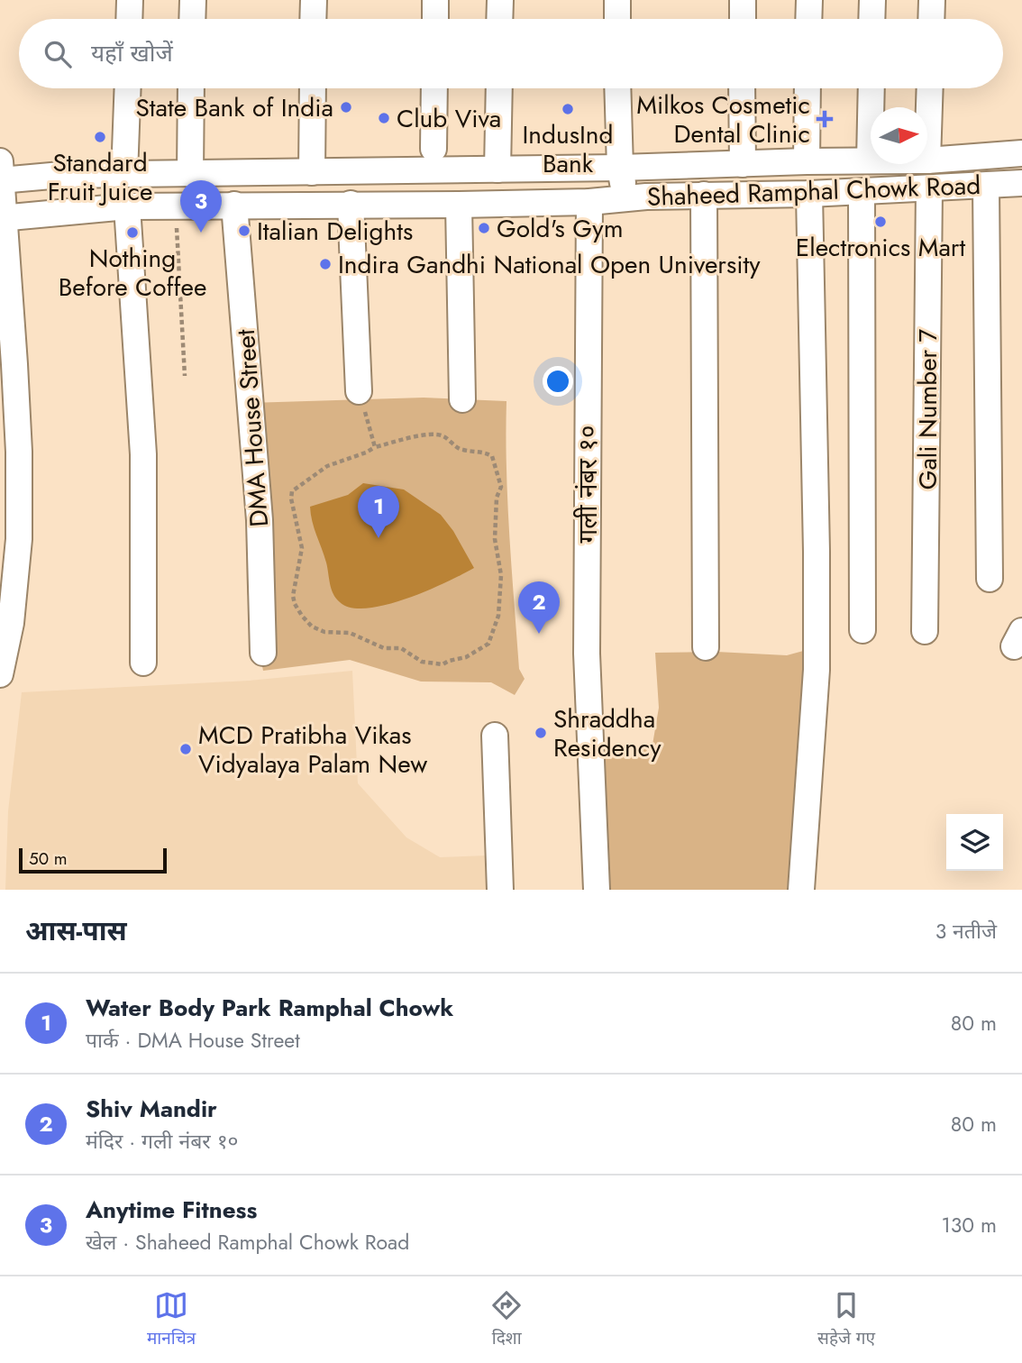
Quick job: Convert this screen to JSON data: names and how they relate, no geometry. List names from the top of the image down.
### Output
{
  "streets": {
    "street": [
      "Shaheed Ramphal Chowk Road",
      "Gali Number 7",
      "DMA House Street",
      "गली नंबर १०"
    ]
  },
  "crossings": [
    ["Shaheed Ramphal Chowk Road", "Gali Number 7"],
    ["Shaheed Ramphal Chowk Road", "DMA House Street"],
    ["Shaheed Ramphal Chowk Road", "गली नंबर १०"]
  ],
  "places": {
    "other": [
      "State Bank of India",
      "IndusInd Bank",
      "Club Viva",
      "Standard Fruit Juice",
      "Electronics Mart",
      "Gold's Gym",
      "Italian Delights",
      "Nothing Before Coffee",
      "Indira Gandhi National Open University",
      "Shraddha Residency",
      "MCD Pratibha Vikas Vidyalaya Palam New"
    ],
    "health": ["Milkos Cosmetic Dental Clinic"]
  },
  "scale_bar": "50 m",
  "north": "right",
  "page": {
    "search": "यहाँ खोजें",
    "pins": ["3", "1", "2"],
    "scale": "50 m",
    "heading": ["आस-पास", "3 नतीजे"],
    "list": [
      {
        "mark": "1",
        "name": "Water Body Park Ramphal Chowk",
        "note": "पार्क · DMA House Street",
        "value": "80 m"
      },
      {
        "mark": "2",
        "name": "Shiv Mandir",
        "note": "मंदिर · गली नंबर १०",
        "value": "80 m"
      },
      {
        "mark": "3",
        "name": "Anytime Fitness",
        "note": "खेल · Shaheed Ramphal Chowk Road",
        "value": "130 m"
      }
    ],
    "nav": ["मानचित्र", "दिशा", "सहेजे गए"]
  }
}
